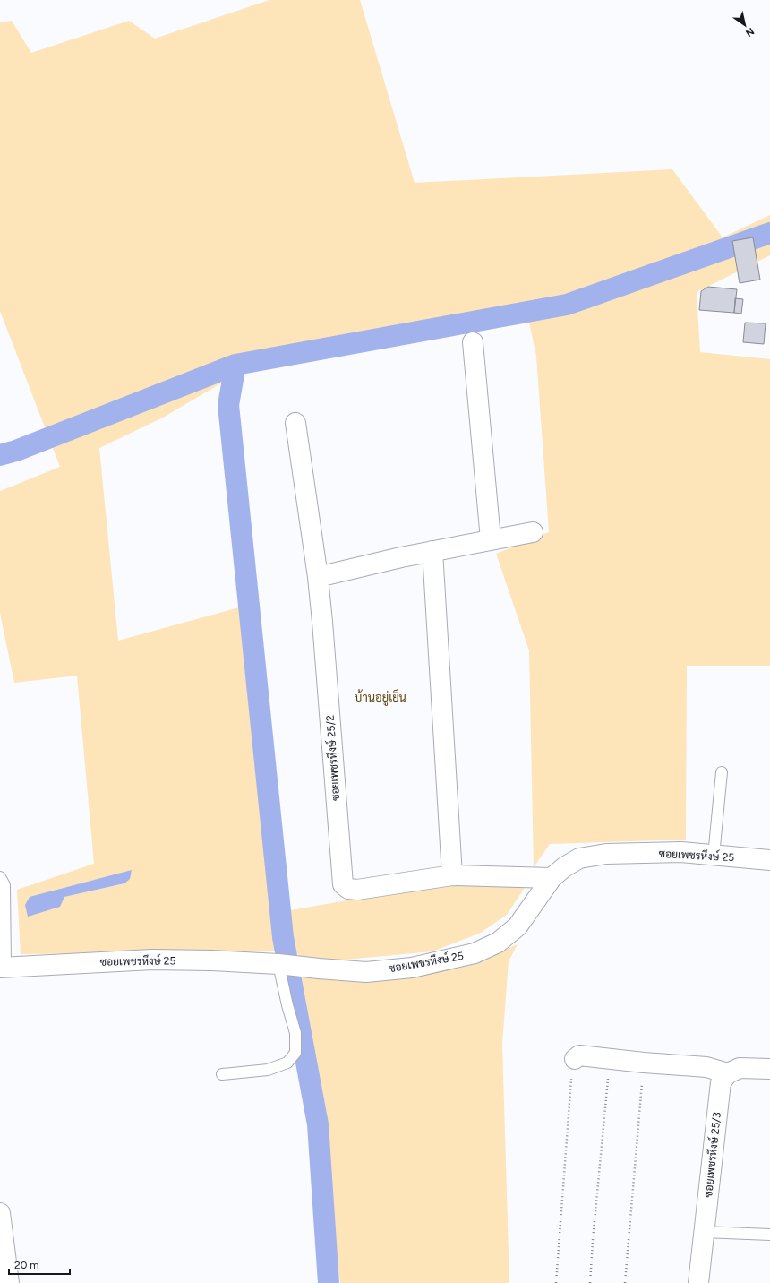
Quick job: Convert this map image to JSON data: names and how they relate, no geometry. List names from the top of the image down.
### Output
{
  "streets": {
    "street": ["ซอยเพชรหึงษ์ 25/2", "ซอยเพชรหึงษ์ 25", "ซอยเพชรหึงษ์ 25/3"]
  },
  "crossings": [
    ["ซอยเพชรหึงษ์ 25/2", "ซอยเพชรหึงษ์ 25"]
  ],
  "districts": ["บ้านอยู่เย็น"],
  "scale_bar": "20 m",
  "north": "bottom right"
}
